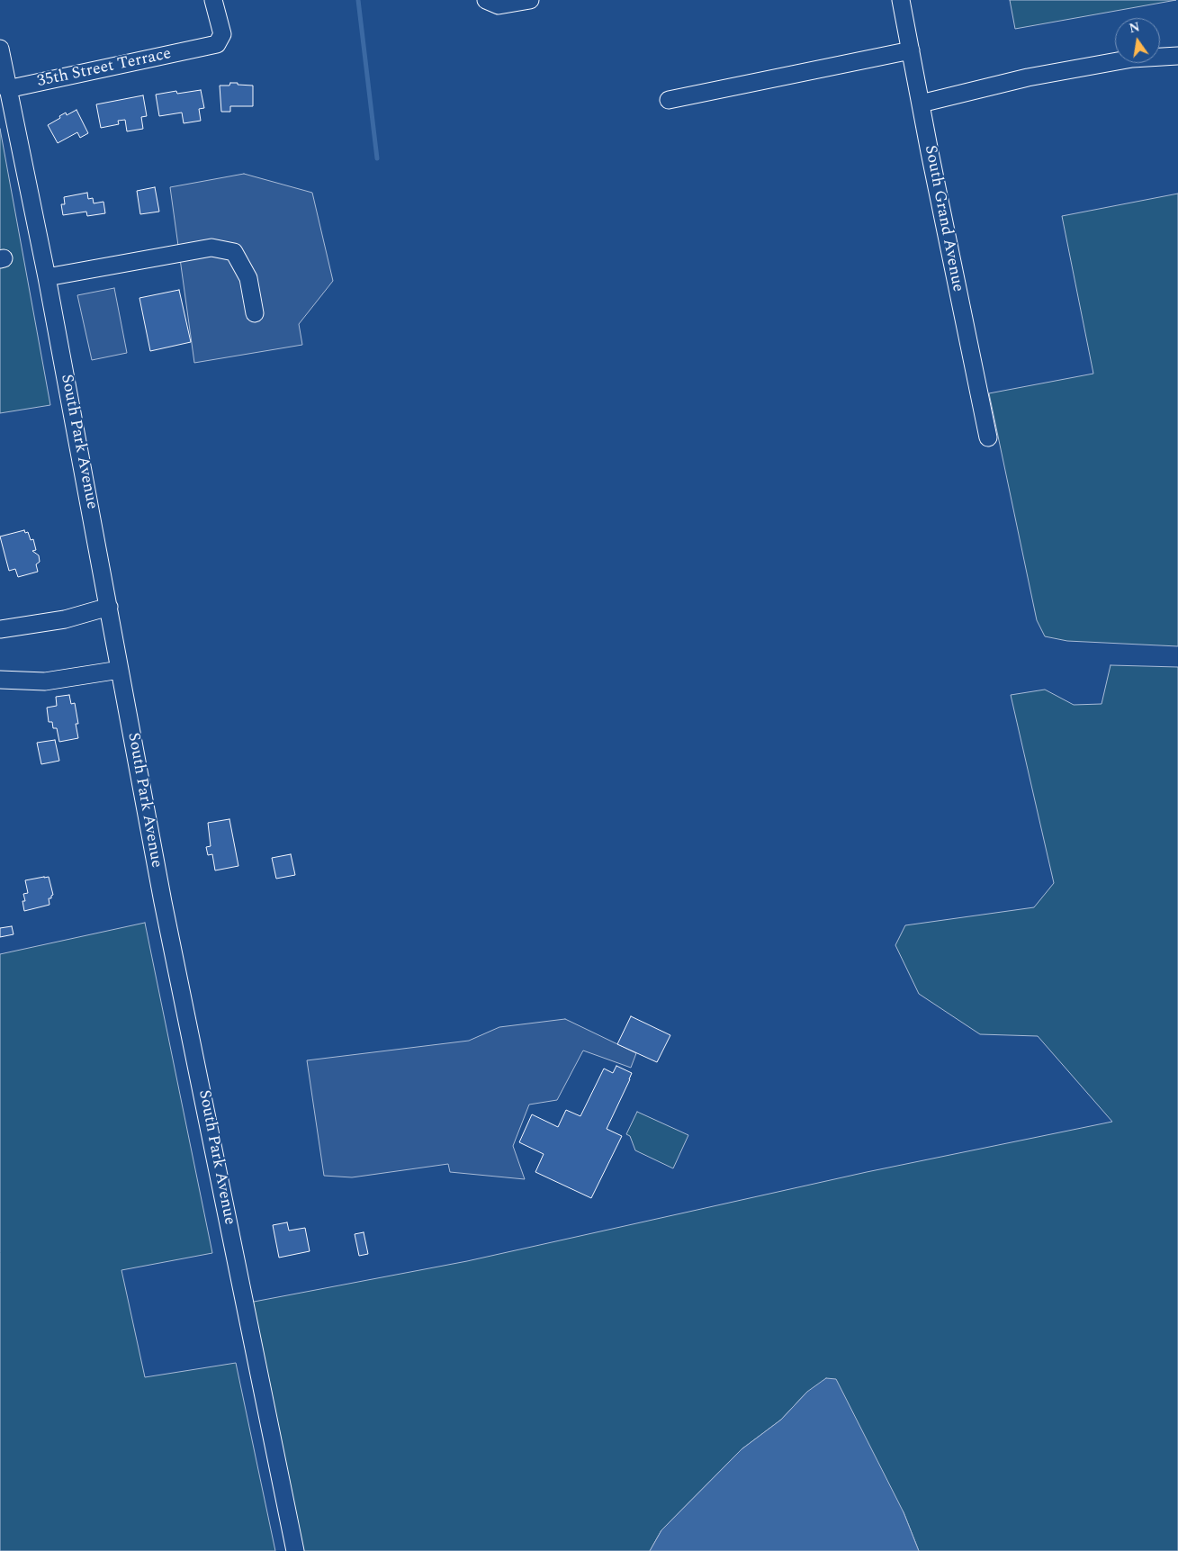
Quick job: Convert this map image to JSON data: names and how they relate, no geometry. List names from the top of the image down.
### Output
{
  "streets": {
    "street": ["35th Street Terrace", "South Grand Avenue", "South Park Avenue"]
  },
  "crossings": [
    ["35th Street Terrace", "South Park Avenue"]
  ],
  "north": "top"
}
